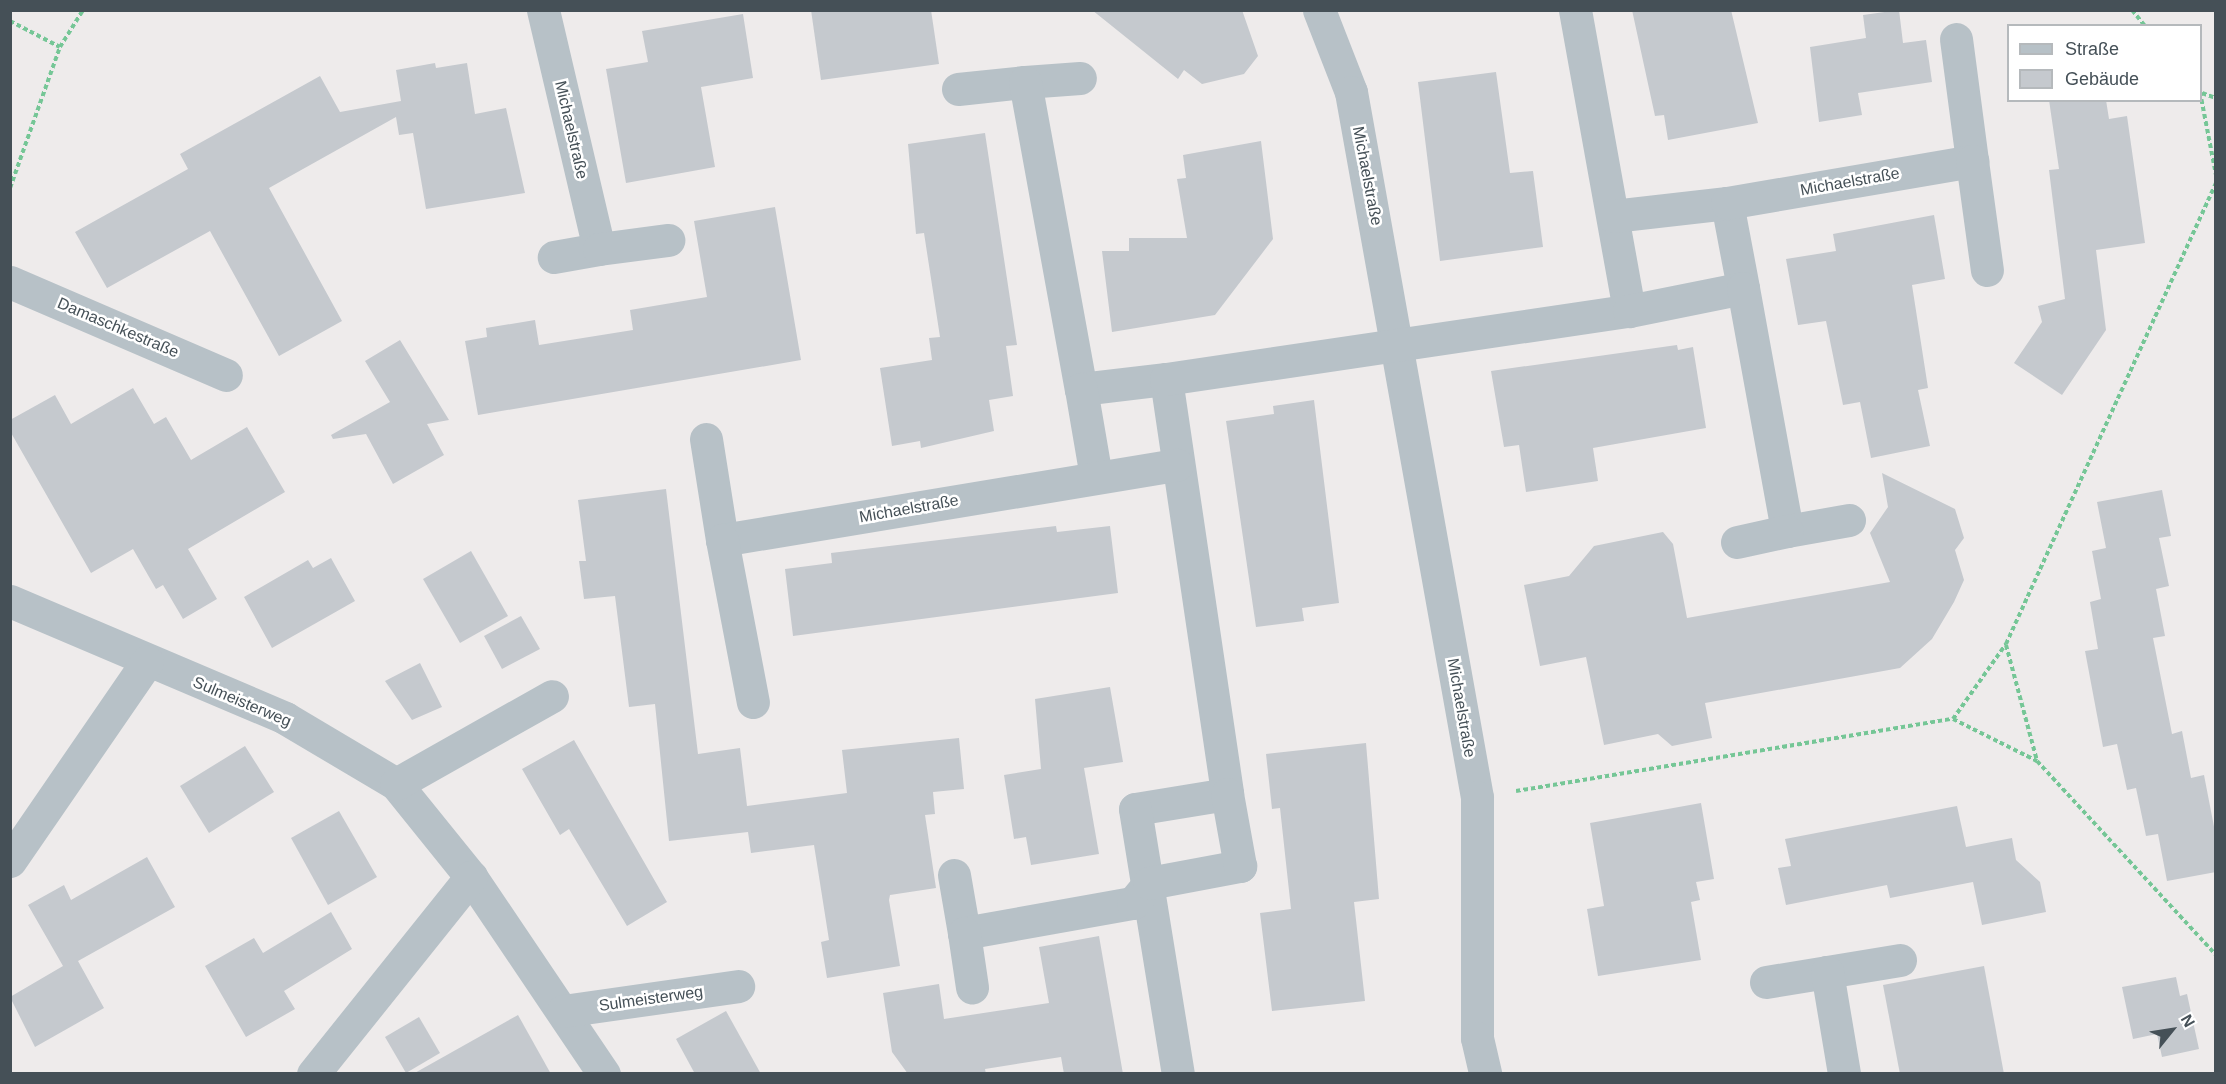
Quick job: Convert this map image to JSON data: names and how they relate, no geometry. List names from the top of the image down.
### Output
{
  "streets": {
    "street": ["Michaelstraße", "Damaschkestraße", "Sulmeisterweg"]
  },
  "legend": ["Straße", "Gebäude"],
  "north": "top right"
}
